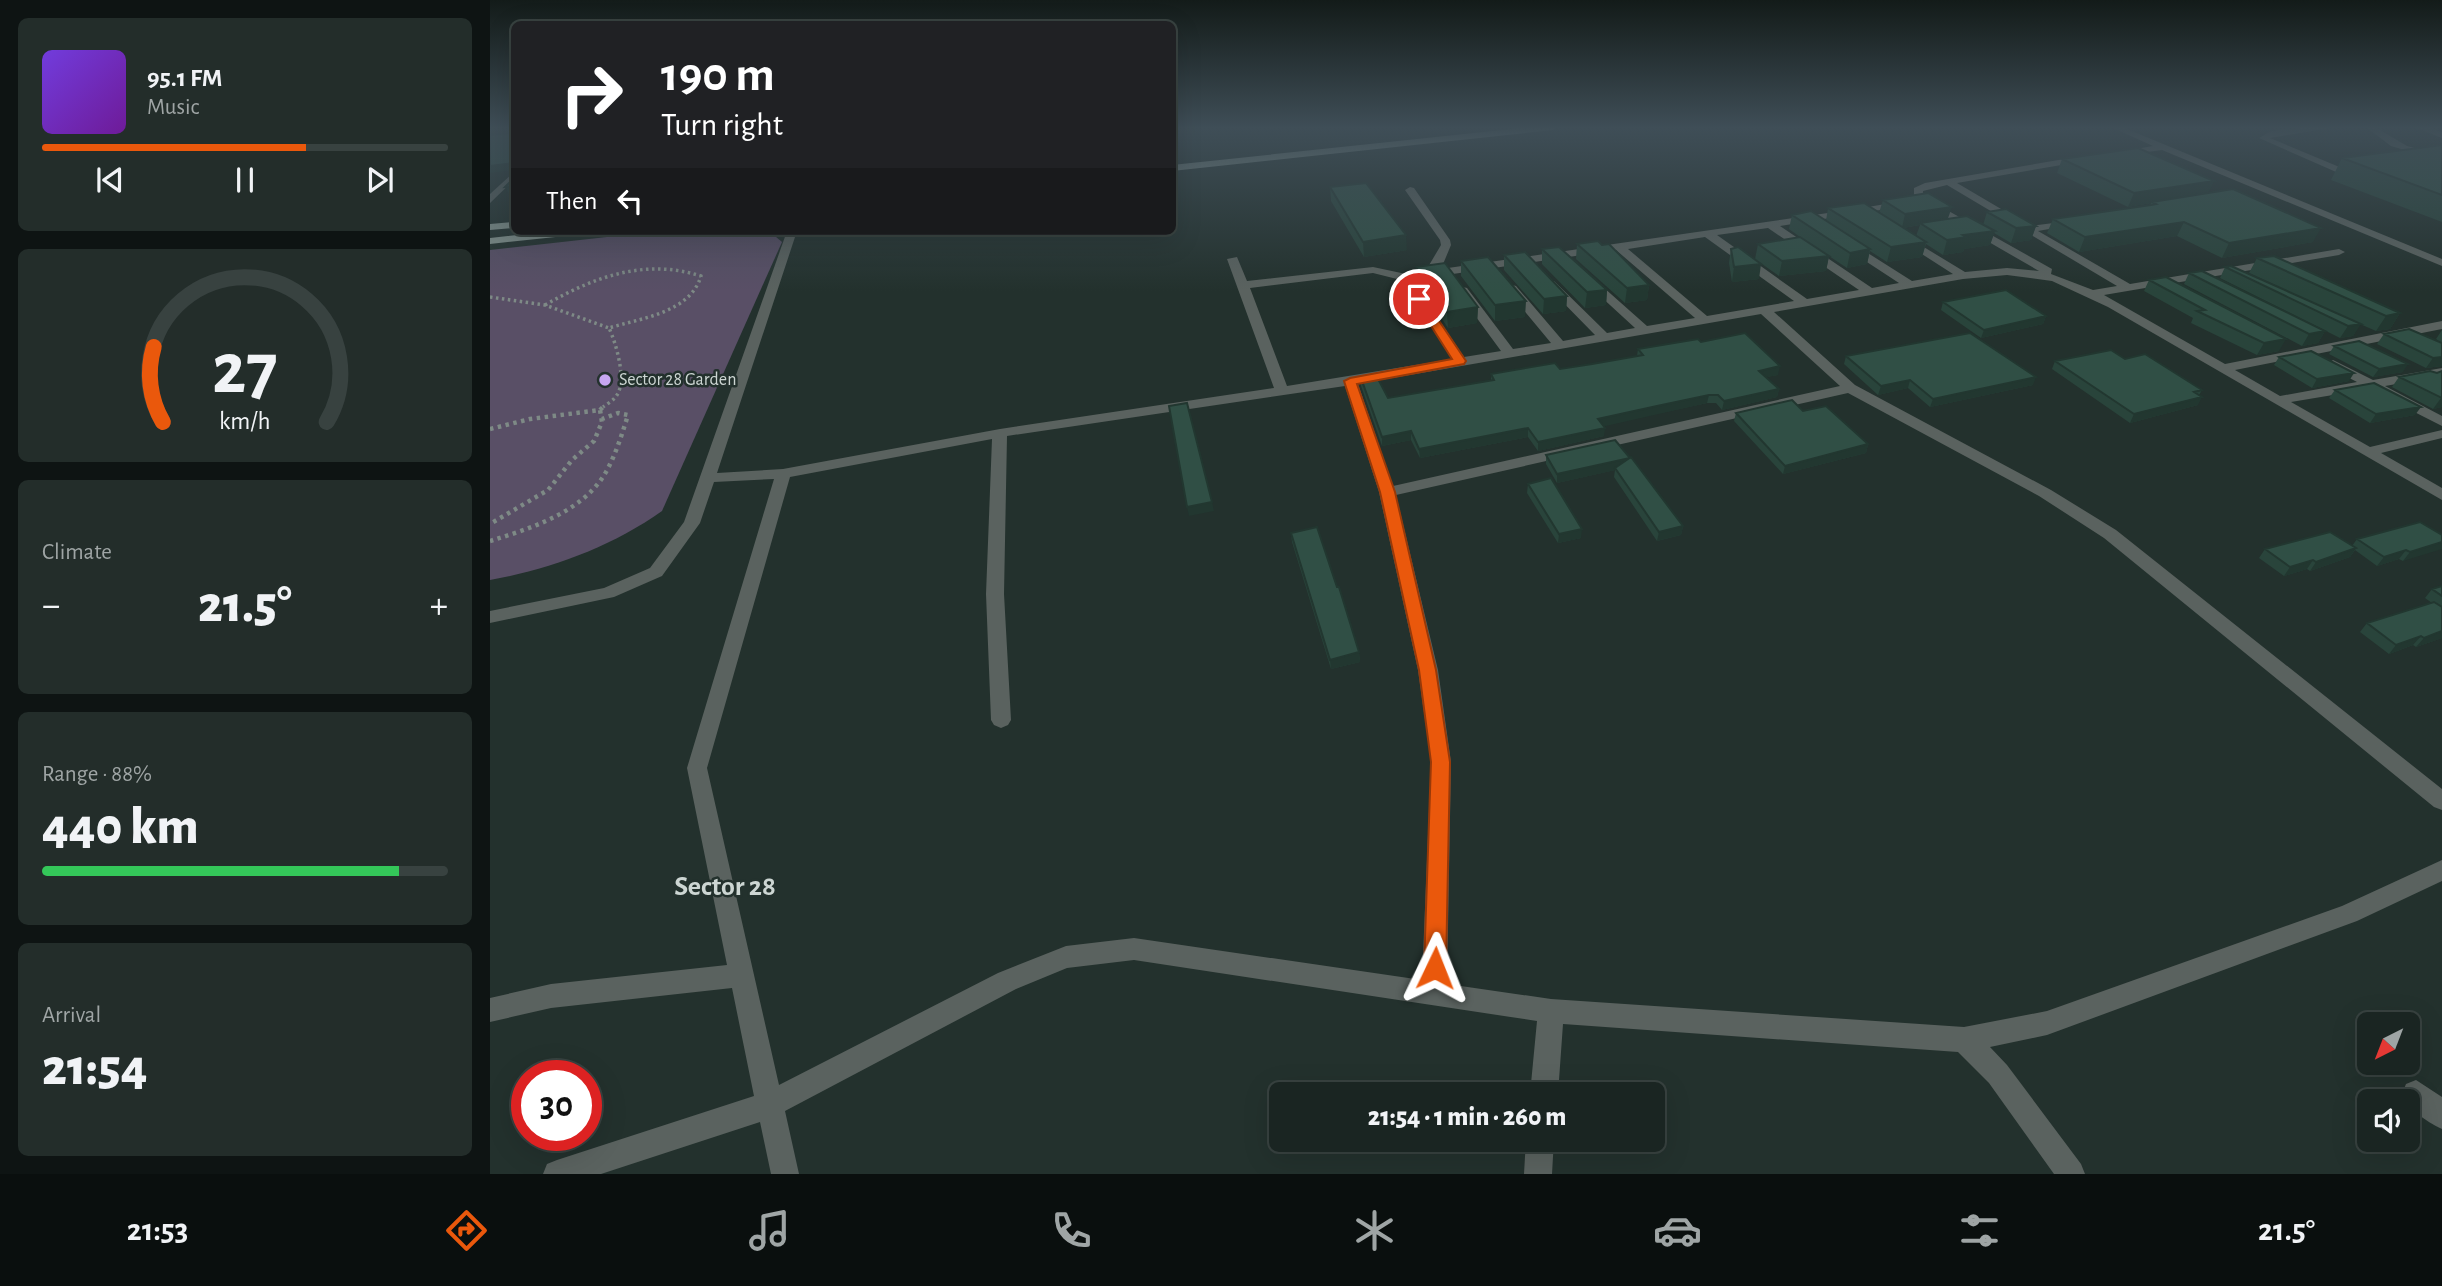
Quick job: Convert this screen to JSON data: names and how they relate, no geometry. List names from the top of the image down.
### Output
{
  "districts": ["Sector 28"],
  "places": ["Sector 28 Garden"],
  "north": "bottom left",
  "page": {
    "turn": ["190 m", "Turn right"],
    "song": ["95.1 FM", "Music"],
    "then": "Then",
    "tile": [
      "Climate",
      ["Range · 88%", "440 km"],
      ["Arrival", "21:54"]
    ],
    "heat": ["−", "21.5°", "+"],
    "limit": "30",
    "trip": "21:54 · 1 min · 260 m",
    "tabs": ["21:53", "21.5°"],
    "gauge": ["27", "km/h"]
  }
}
